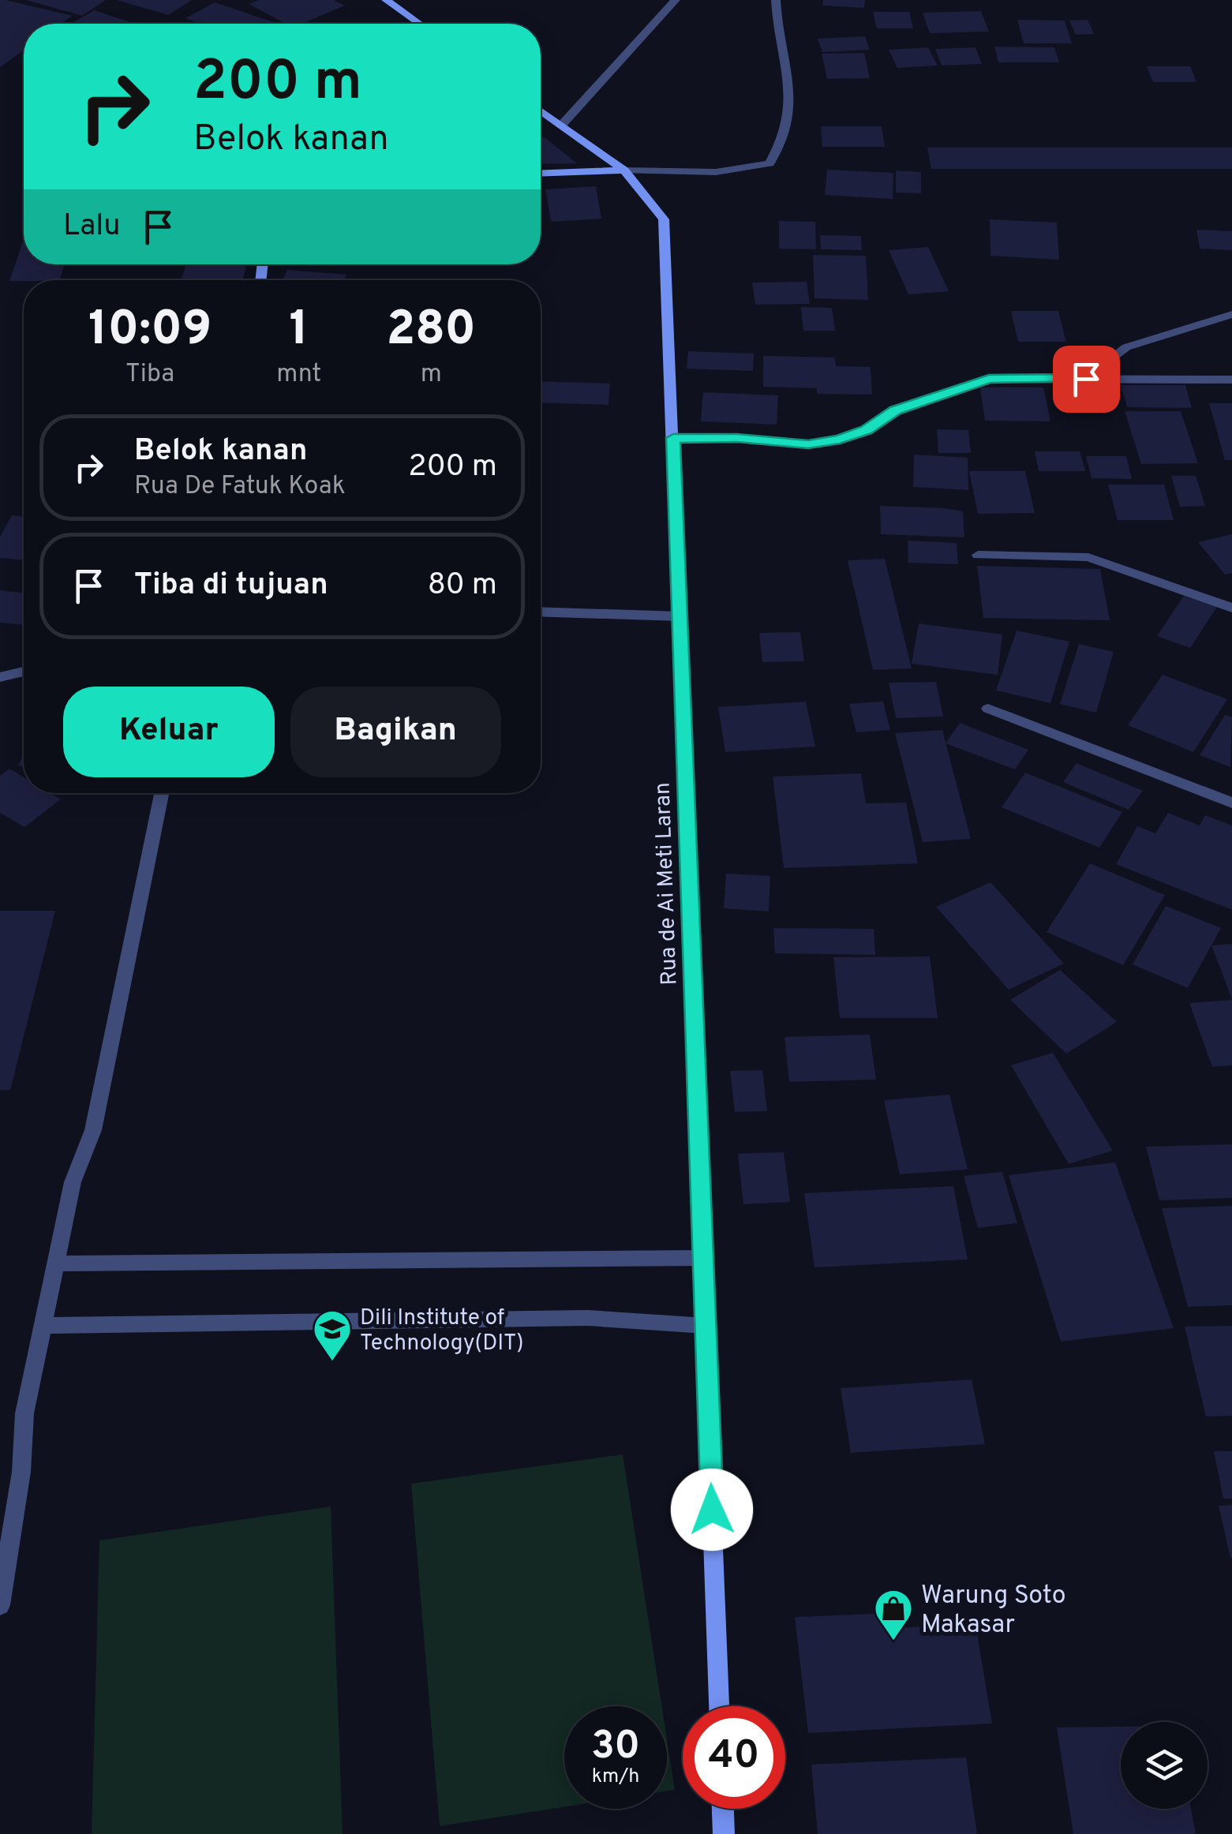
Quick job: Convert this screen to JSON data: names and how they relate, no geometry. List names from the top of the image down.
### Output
{
  "streets": {
    "street": ["Rua de Ai Meti Laran"]
  },
  "places": {
    "school or university": ["Dili Institute of Technology(DIT)"],
    "shop": ["Warung Soto Makasar"]
  },
  "page": {
    "turn": ["200 m", "Belok kanan"],
    "then": "Lalu",
    "eta": [
      "10:09",
      "Tiba",
      "1",
      "mnt",
      "280",
      "m"
    ],
    "list": [
      {
        "name": "Belok kanan",
        "note": "Rua De Fatuk Koak",
        "value": "200 m"
      },
      {
        "name": "Tiba di tujuan",
        "value": "80 m"
      }
    ],
    "buttons": ["Keluar", "Bagikan"],
    "speed": "30 km/h",
    "limit": "40"
  }
}
